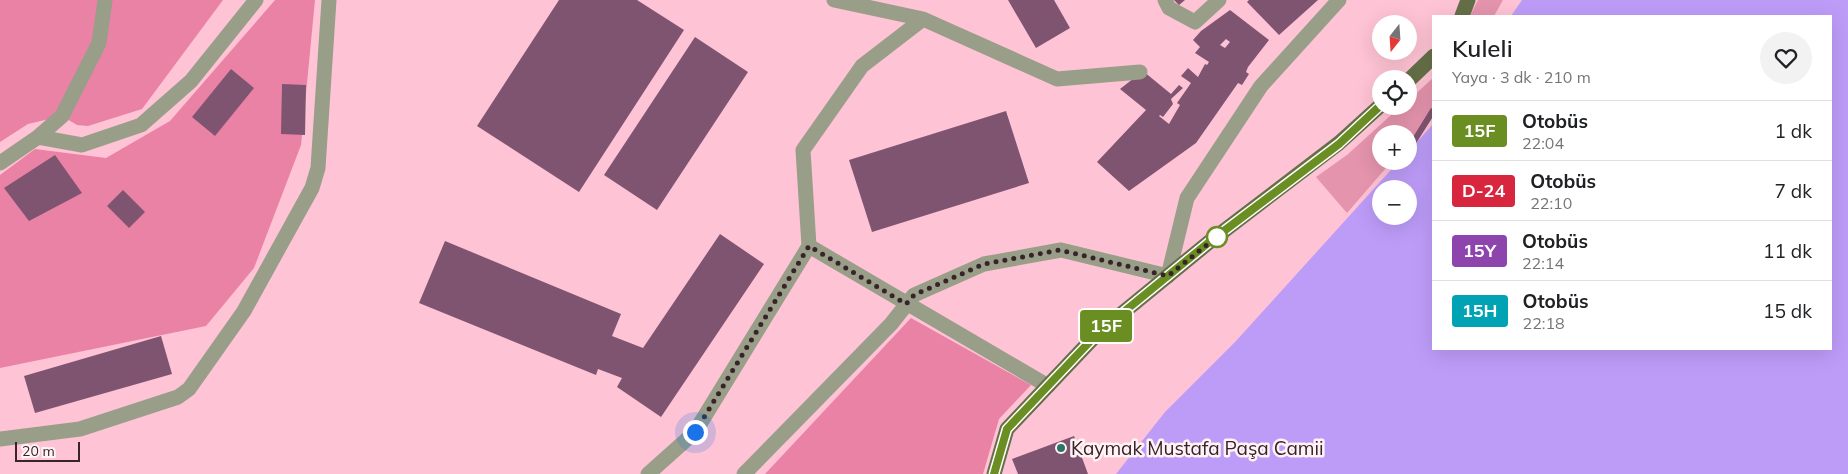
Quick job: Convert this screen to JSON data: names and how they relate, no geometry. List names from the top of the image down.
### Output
{
  "places": ["Kaymak Mustafa Paşa Camii"],
  "lines": ["bus line 15F"],
  "scale_bar": "20 m",
  "north": "bottom",
  "page": {
    "on_map": "15F",
    "map_buttons": ["+", "−"],
    "heading": ["Kuleli", "Yaya · 3 dk · 210 m"],
    "list": [
      {
        "mark": "15F",
        "name": "Otobüs",
        "note": "22:04",
        "value": "1 dk"
      },
      {
        "mark": "D-24",
        "name": "Otobüs",
        "note": "22:10",
        "value": "7 dk"
      },
      {
        "mark": "15Y",
        "name": "Otobüs",
        "note": "22:14",
        "value": "11 dk"
      },
      {
        "mark": "15H",
        "name": "Otobüs",
        "note": "22:18",
        "value": "15 dk"
      }
    ],
    "scale": "20 m"
  }
}
